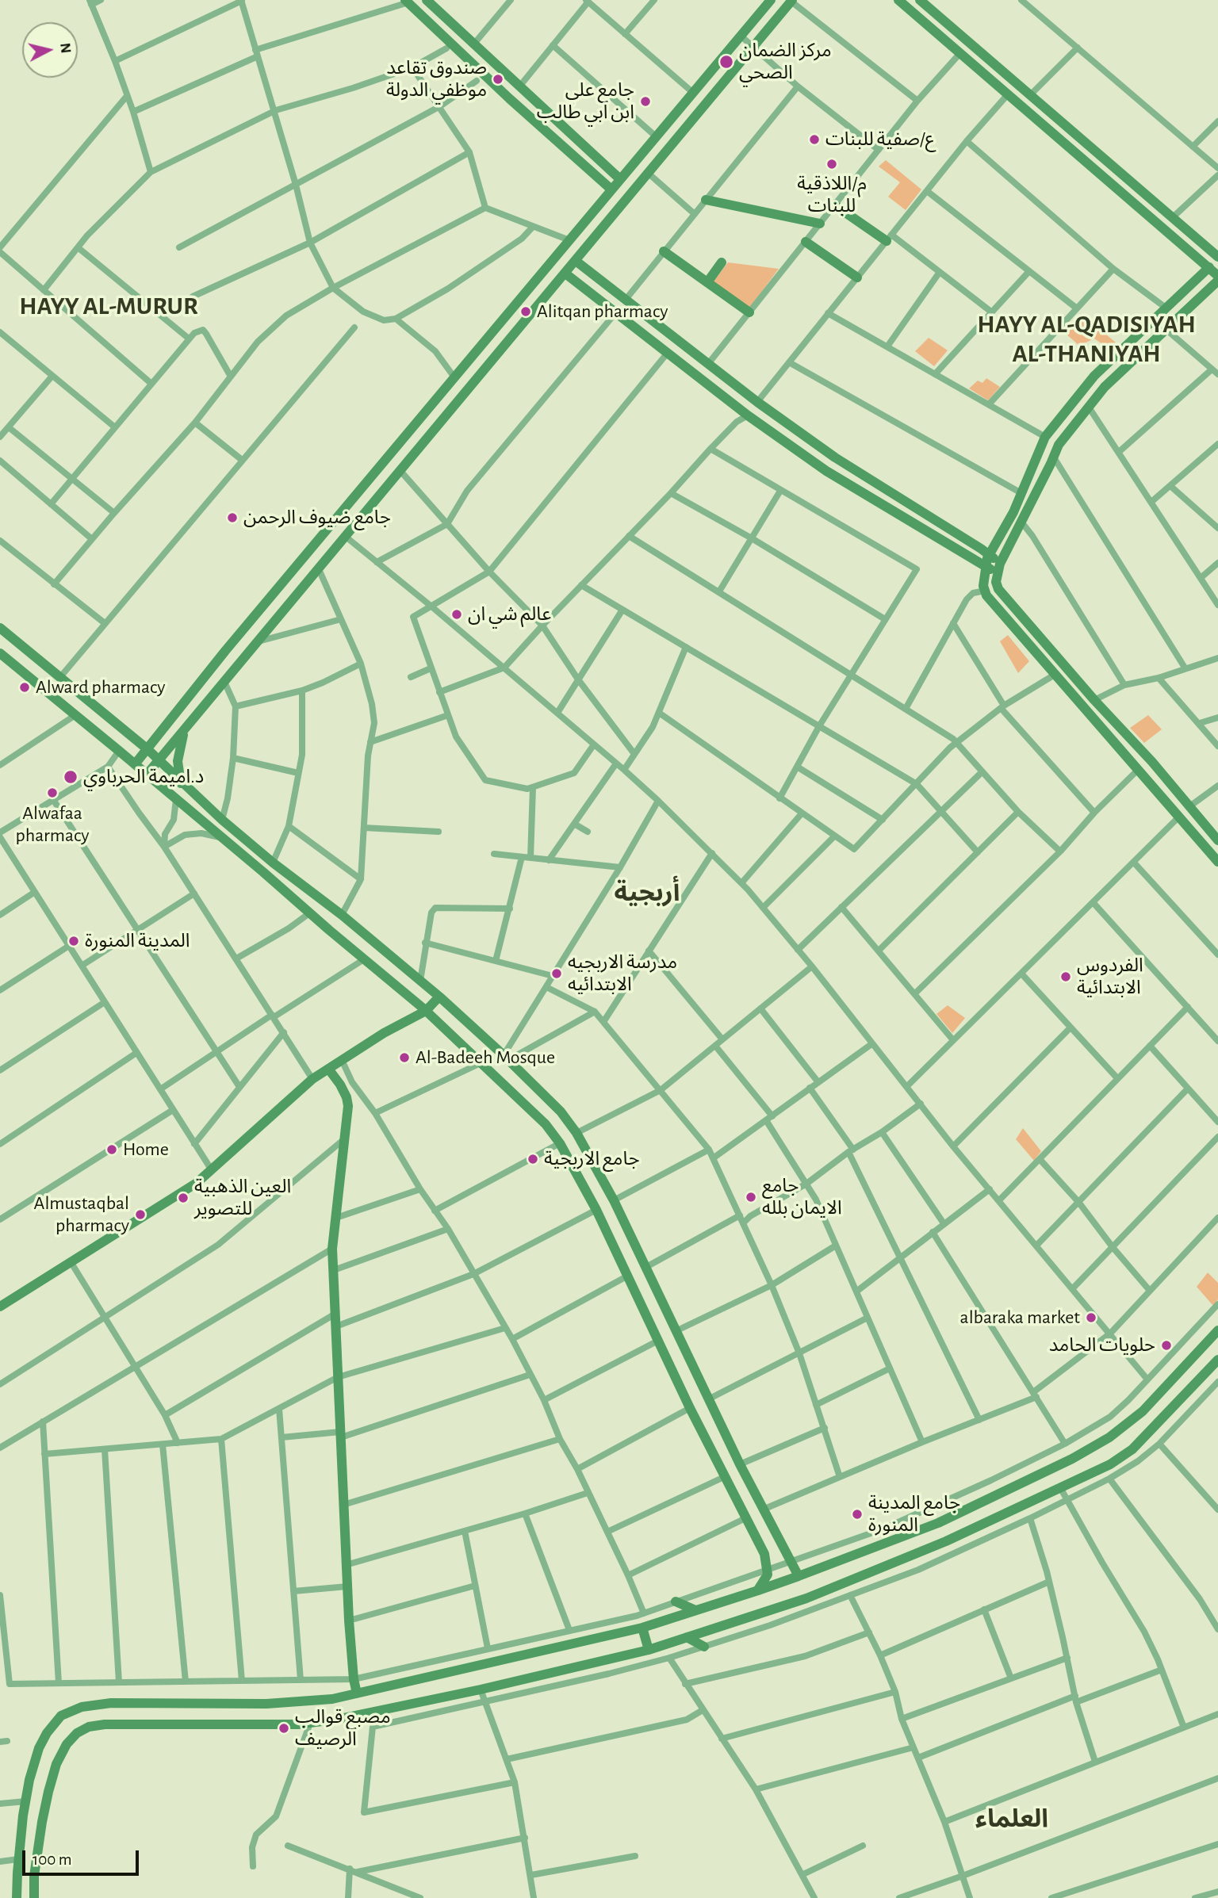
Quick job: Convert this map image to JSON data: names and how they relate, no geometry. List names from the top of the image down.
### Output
{
  "districts": [
    "HAYY AL-MURUR",
    "HAYY AL-QADISIYAH AL-THANIYAH",
    "أربجية",
    "العلماء"
  ],
  "places": [
    "مركز الضمان الصحي",
    "صندوق تقاعد موظفي الدولة",
    "جامع علي ابن ابي طالب",
    "ع/صفية للبنات",
    "م/اللاذقية للبنات",
    "Alitqan pharmacy",
    "جامع ضيوف الرحمن",
    "عالم شي ان",
    "Alward pharmacy",
    "د.اميمة الحرباوي",
    "Alwafaa pharmacy",
    "المدينة المنورة",
    "مدرسة الاربجيه الابتدائيه",
    "الفردوس الابتدائية",
    "Al-Badeeh Mosque",
    "Home",
    "جامع الاربجية",
    "جامع الايمان بلله",
    "العين الذهبية للتصوير",
    "Almustaqbal pharmacy",
    "albaraka market",
    "حلويات الحامد",
    "جامع المدينة المنورة",
    "مصبع قوالب الرصيف"
  ],
  "scale_bar": "100 m",
  "north": "right"
}
